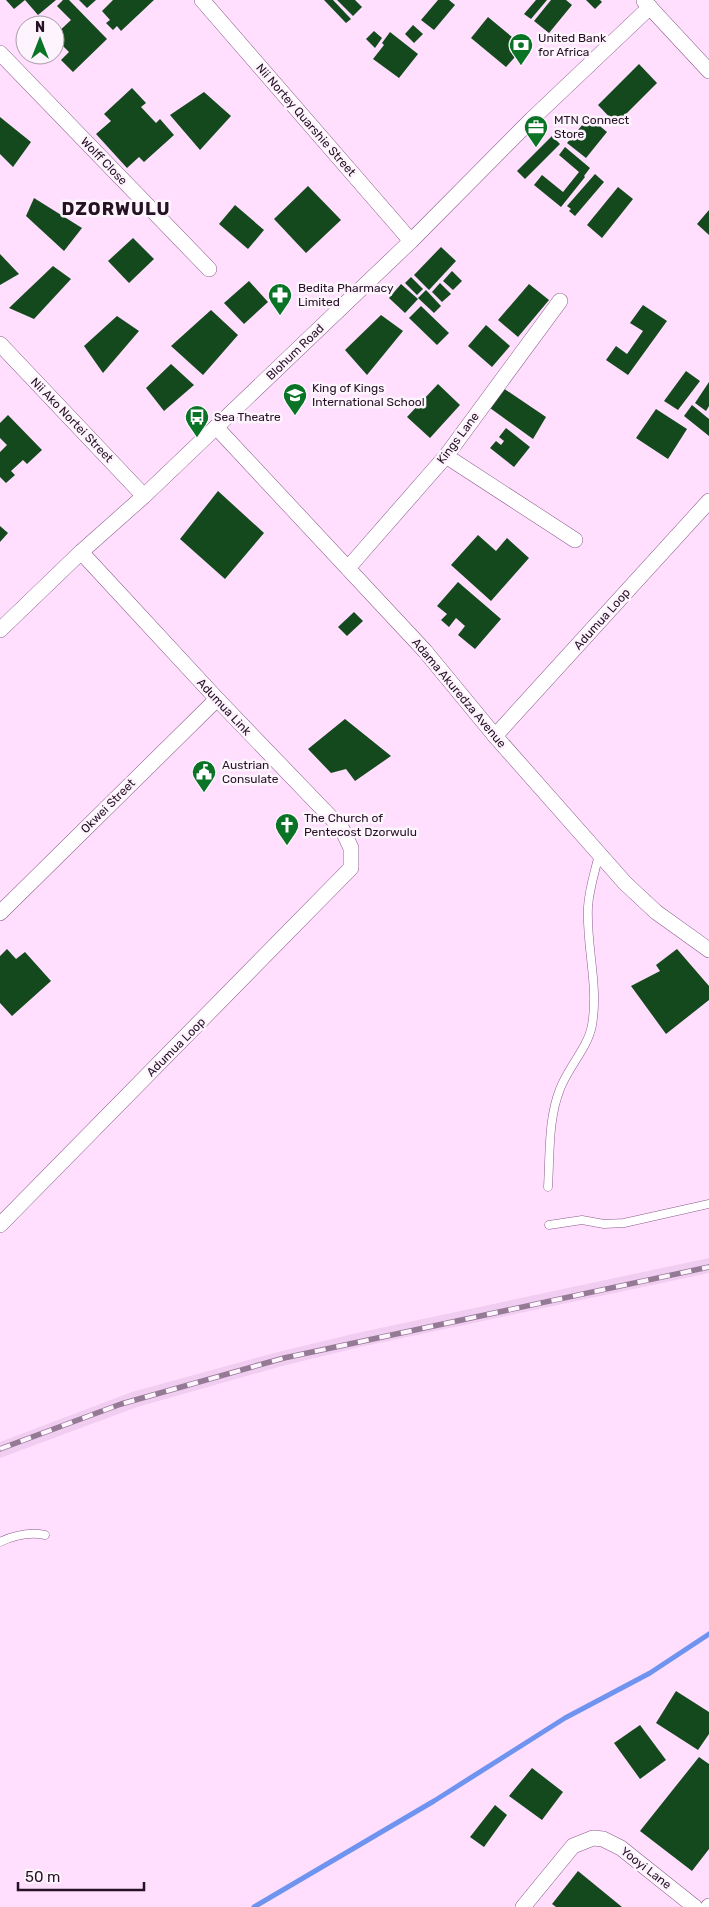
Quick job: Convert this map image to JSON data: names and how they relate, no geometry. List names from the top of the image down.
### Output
{
  "streets": {
    "street": [
      "Nii Nortey Quarshie Street",
      "Wolff Close",
      "Blohum Road",
      "Nii Ako Nortei Street",
      "Kings Lane",
      "Adumua Loop",
      "Adama Akuredza Avenue",
      "Adumua Link",
      "Okwei Street",
      "Yooyi Lane"
    ]
  },
  "crossings": [
    ["Nii Nortey Quarshie Street", "Blohum Road"],
    ["Blohum Road", "Nii Ako Nortei Street"],
    ["Blohum Road", "Adama Akuredza Avenue"],
    ["Blohum Road", "Adumua Link"],
    ["Kings Lane", "Adama Akuredza Avenue"],
    ["Adumua Loop", "Adama Akuredza Avenue"],
    ["Adumua Loop", "Adumua Link"],
    ["Adumua Link", "Okwei Street"]
  ],
  "districts": ["DZORWULU"],
  "places": {
    "bank": ["United Bank for Africa"],
    "office": ["MTN Connect Store"],
    "pharmacy": ["Bedita Pharmacy Limited"],
    "school or university": ["King of Kings International School"],
    "bus stop": ["Sea Theatre"],
    "public building": ["Austrian Consulate"],
    "church": ["The Church of Pentecost Dzorwulu"]
  },
  "scale_bar": "50 m",
  "north": "top"
}
